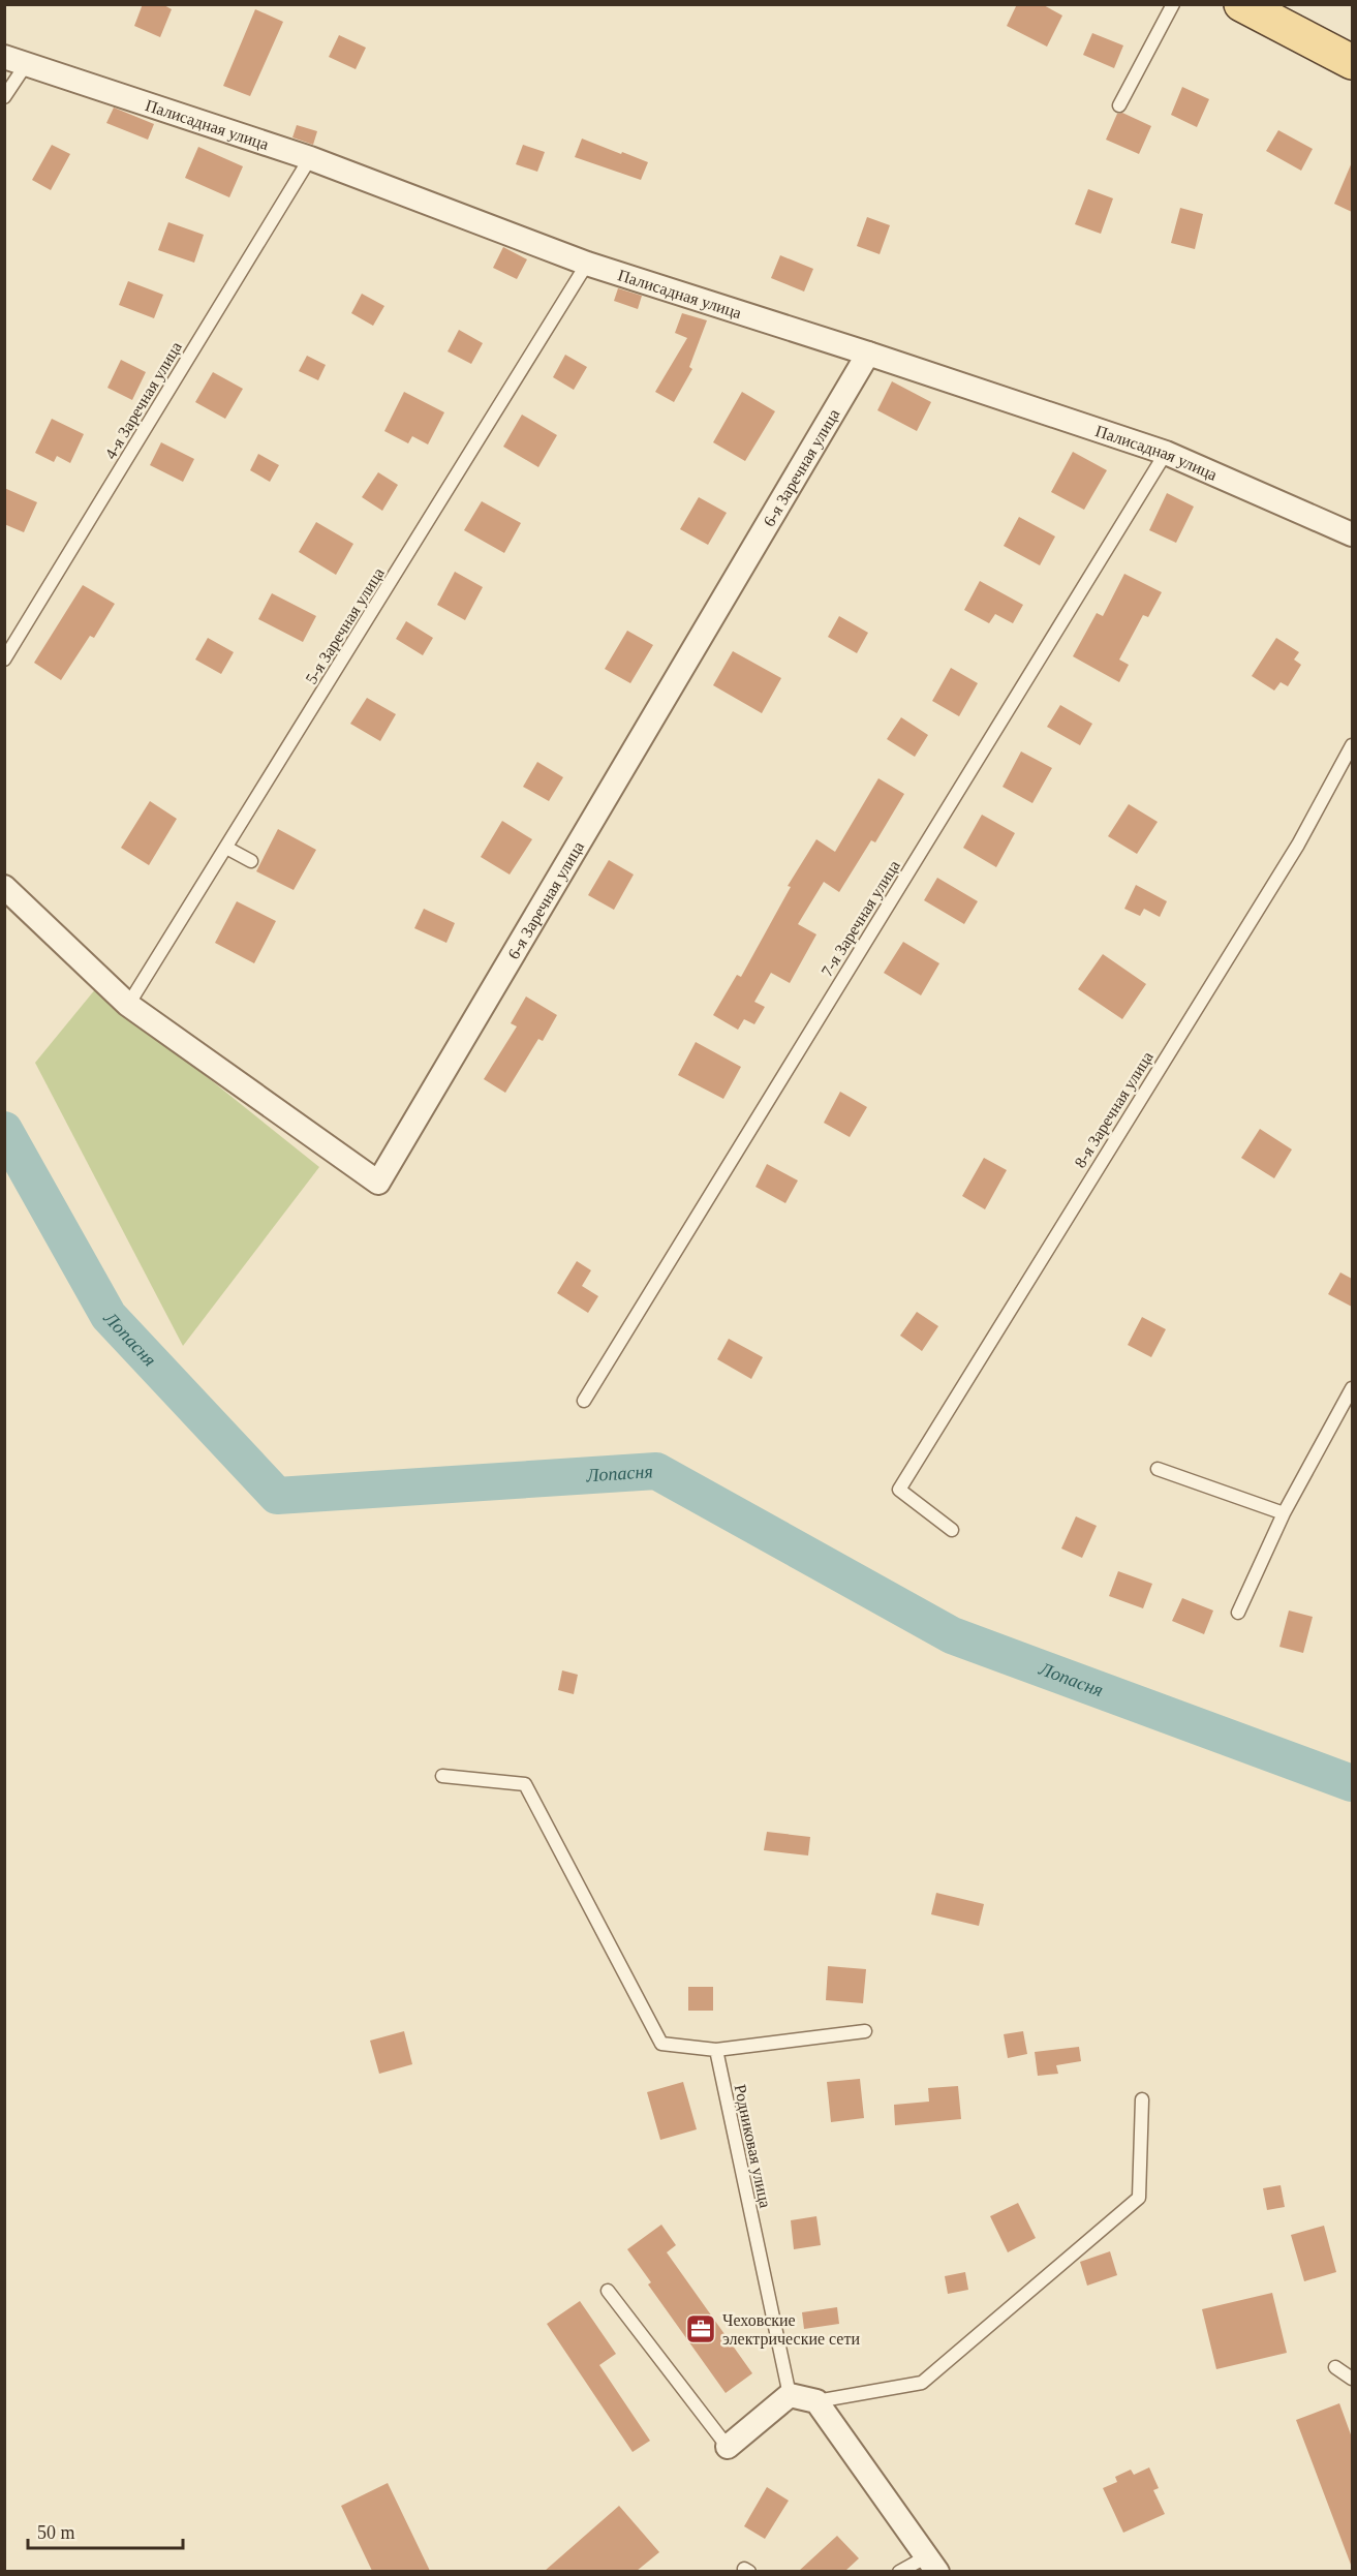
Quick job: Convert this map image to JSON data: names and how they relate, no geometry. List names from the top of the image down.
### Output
{
  "streets": {
    "street": ["Палисадная улица", "6-я Заречная улица"],
    "lane": [
      "4-я Заречная улица",
      "5-я Заречная улица",
      "7-я Заречная улица",
      "8-я Заречная улица",
      "Родниковая улица"
    ]
  },
  "crossings": [
    ["Палисадная улица", "4-я Заречная улица"],
    ["Палисадная улица", "6-я Заречная улица"],
    ["Палисадная улица", "5-я Заречная улица"],
    ["Палисадная улица", "7-я Заречная улица"],
    ["6-я Заречная улица", "5-я Заречная улица"]
  ],
  "water": ["Лопасня"],
  "places": {
    "office": ["Чеховские электрические сети"]
  },
  "scale_bar": "50 m"
}
